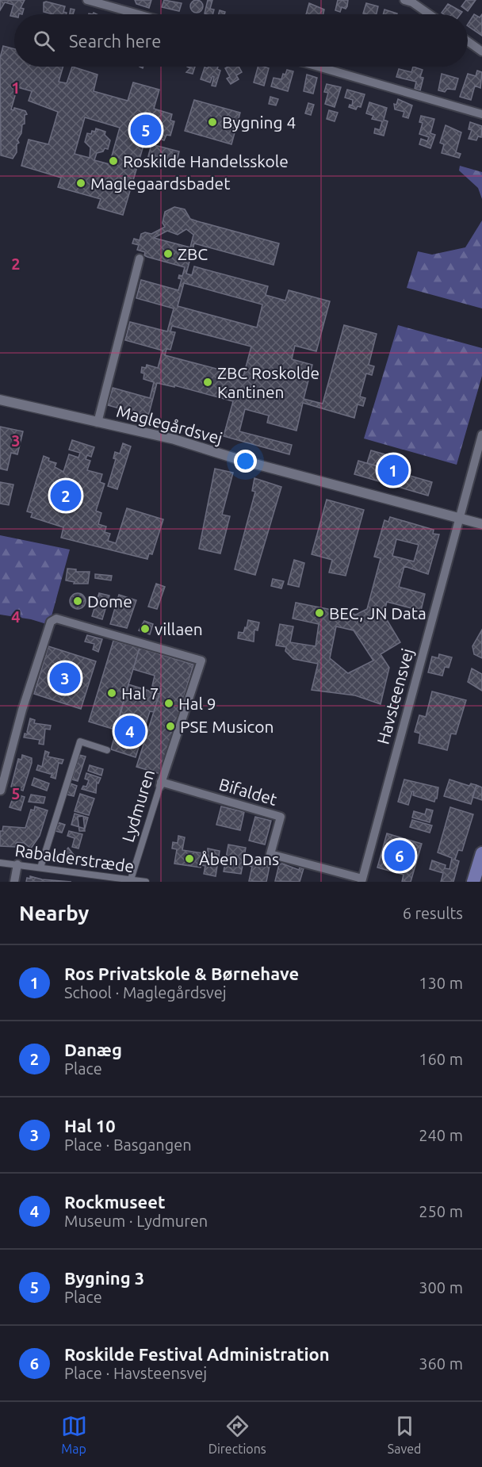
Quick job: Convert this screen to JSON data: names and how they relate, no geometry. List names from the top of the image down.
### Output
{
  "streets": {
    "street": [
      "Maglegårdsvej",
      "Havsteensvej",
      "Bifaldet",
      "Lydmuren",
      "Rabalderstræde"
    ]
  },
  "crossings": [
    ["Maglegårdsvej", "Havsteensvej"],
    ["Havsteensvej", "Bifaldet"],
    ["Bifaldet", "Lydmuren"],
    ["Lydmuren", "Rabalderstræde"]
  ],
  "places": [
    "Bygning 4",
    "Roskilde Handelsskole",
    "Maglegaardsbadet",
    "ZBC",
    "ZBC Roskolde Kantinen",
    "Dome",
    "BEC, JN Data",
    "villaen",
    "Hal 7",
    "Hal 9",
    "PSE Musicon",
    "Åben Dans"
  ],
  "page": {
    "search": "Search here",
    "pins": [
      "5",
      "1",
      "2",
      "3",
      "4",
      "6"
    ],
    "heading": ["Nearby", "6 results"],
    "list": [
      {
        "mark": "1",
        "name": "Ros Privatskole & Børnehave",
        "note": "School · Maglegårdsvej",
        "value": "130 m"
      },
      {
        "mark": "2",
        "name": "Danæg",
        "note": "Place",
        "value": "160 m"
      },
      {
        "mark": "3",
        "name": "Hal 10",
        "note": "Place · Basgangen",
        "value": "240 m"
      },
      {
        "mark": "4",
        "name": "Rockmuseet",
        "note": "Museum · Lydmuren",
        "value": "250 m"
      },
      {
        "mark": "5",
        "name": "Bygning 3",
        "note": "Place",
        "value": "300 m"
      },
      {
        "mark": "6",
        "name": "Roskilde Festival Administration",
        "note": "Place · Havsteensvej",
        "value": "360 m"
      }
    ],
    "nav": ["Map", "Directions", "Saved"]
  },
  "grid": {
    "rows": [
      "1",
      "2",
      "3",
      "4",
      "5"
    ]
  }
}
